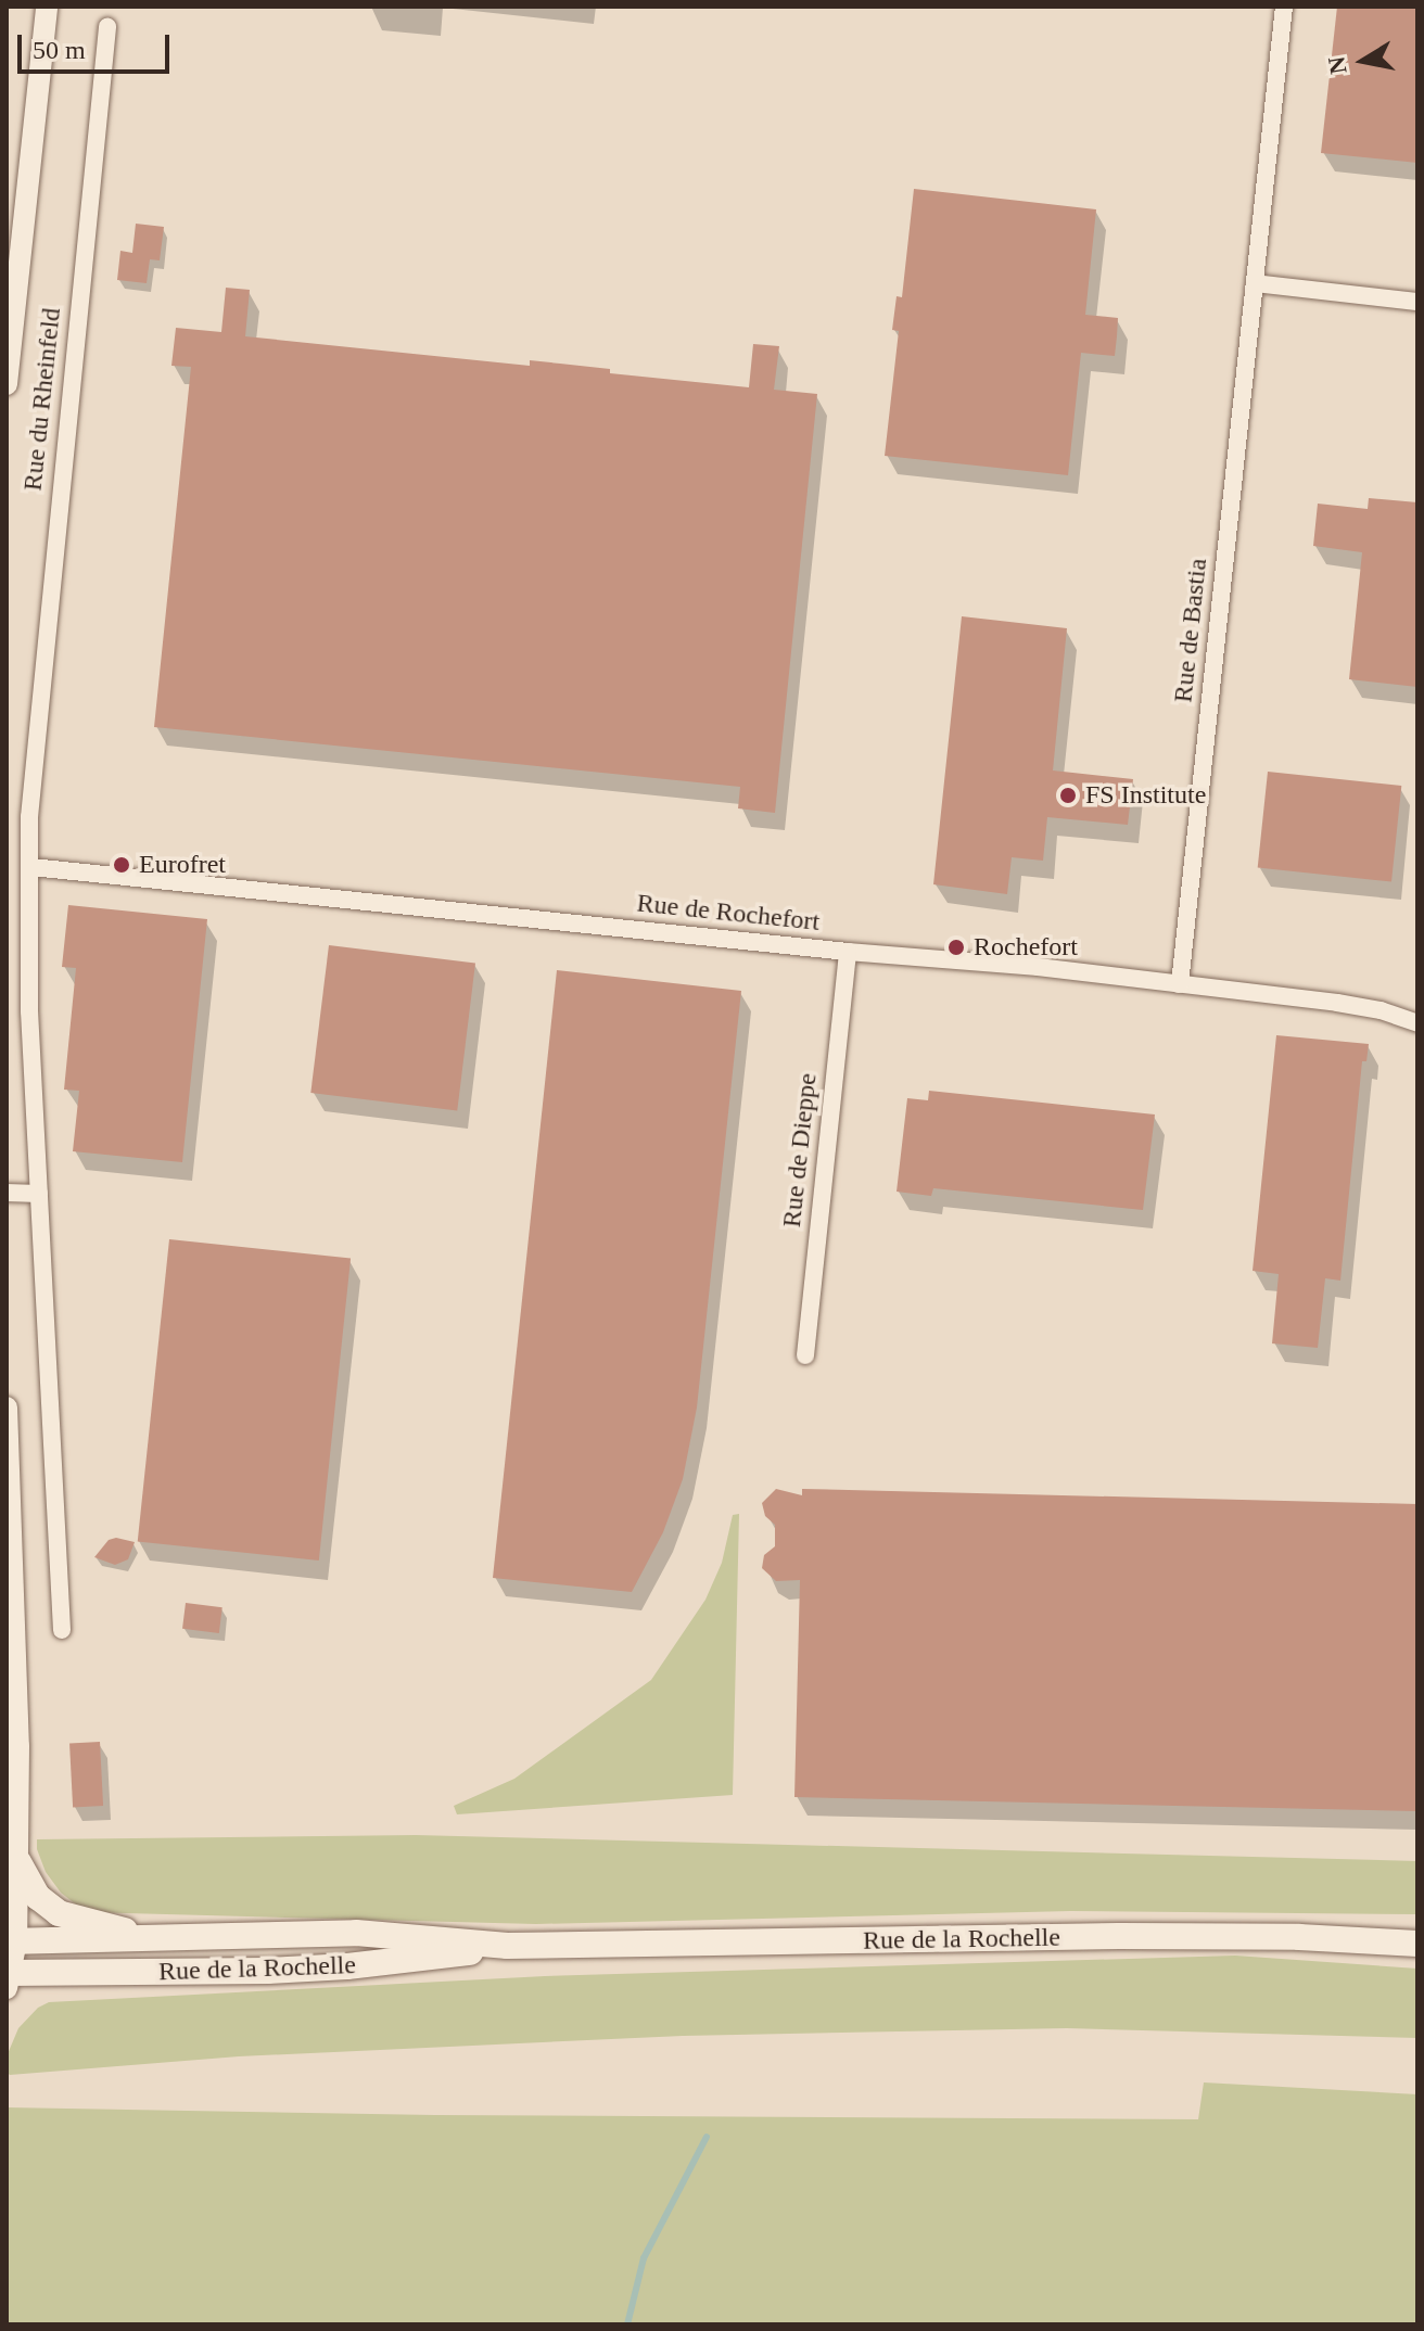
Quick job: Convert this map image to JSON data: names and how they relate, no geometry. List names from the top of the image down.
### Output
{
  "streets": {
    "main road": ["Rue de la Rochelle"],
    "street": [
      "Rue du Rheinfeld",
      "Rue de Bastia",
      "Rue de Rochefort",
      "Rue de Dieppe"
    ]
  },
  "crossings": [
    ["Rue du Rheinfeld", "Rue de Rochefort"],
    ["Rue de Bastia", "Rue de Rochefort"],
    ["Rue de Rochefort", "Rue de Dieppe"]
  ],
  "places": ["FS Institute", "Eurofret", "Rochefort"],
  "scale_bar": "50 m",
  "north": "left"
}
